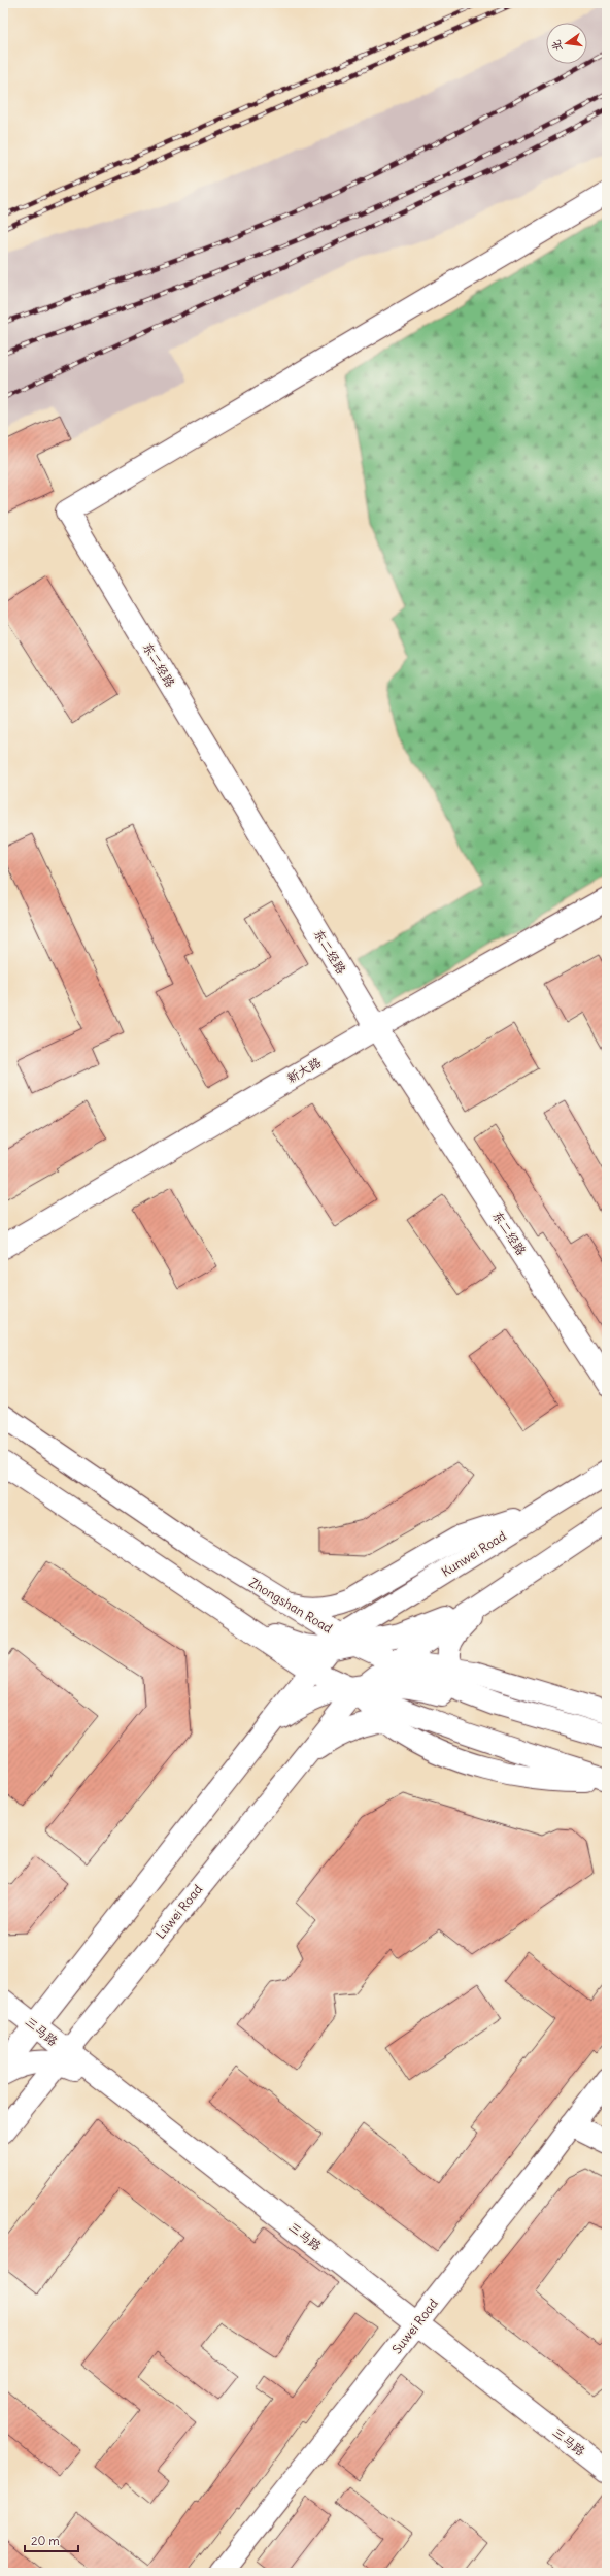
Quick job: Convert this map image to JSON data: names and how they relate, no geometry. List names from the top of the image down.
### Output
{
  "streets": {
    "main road": [
      "东二经路",
      "新大路",
      "Kunwei Road",
      "Zhongshan Road",
      "Lüwei Road",
      "三马路",
      "Suwei Road"
    ]
  },
  "crossings": [
    ["东二经路", "新大路"],
    ["Kunwei Road", "Zhongshan Road"],
    ["Lüwei Road", "三马路"],
    ["三马路", "Suwei Road"]
  ],
  "scale_bar": "20 m",
  "north": "left"
}
